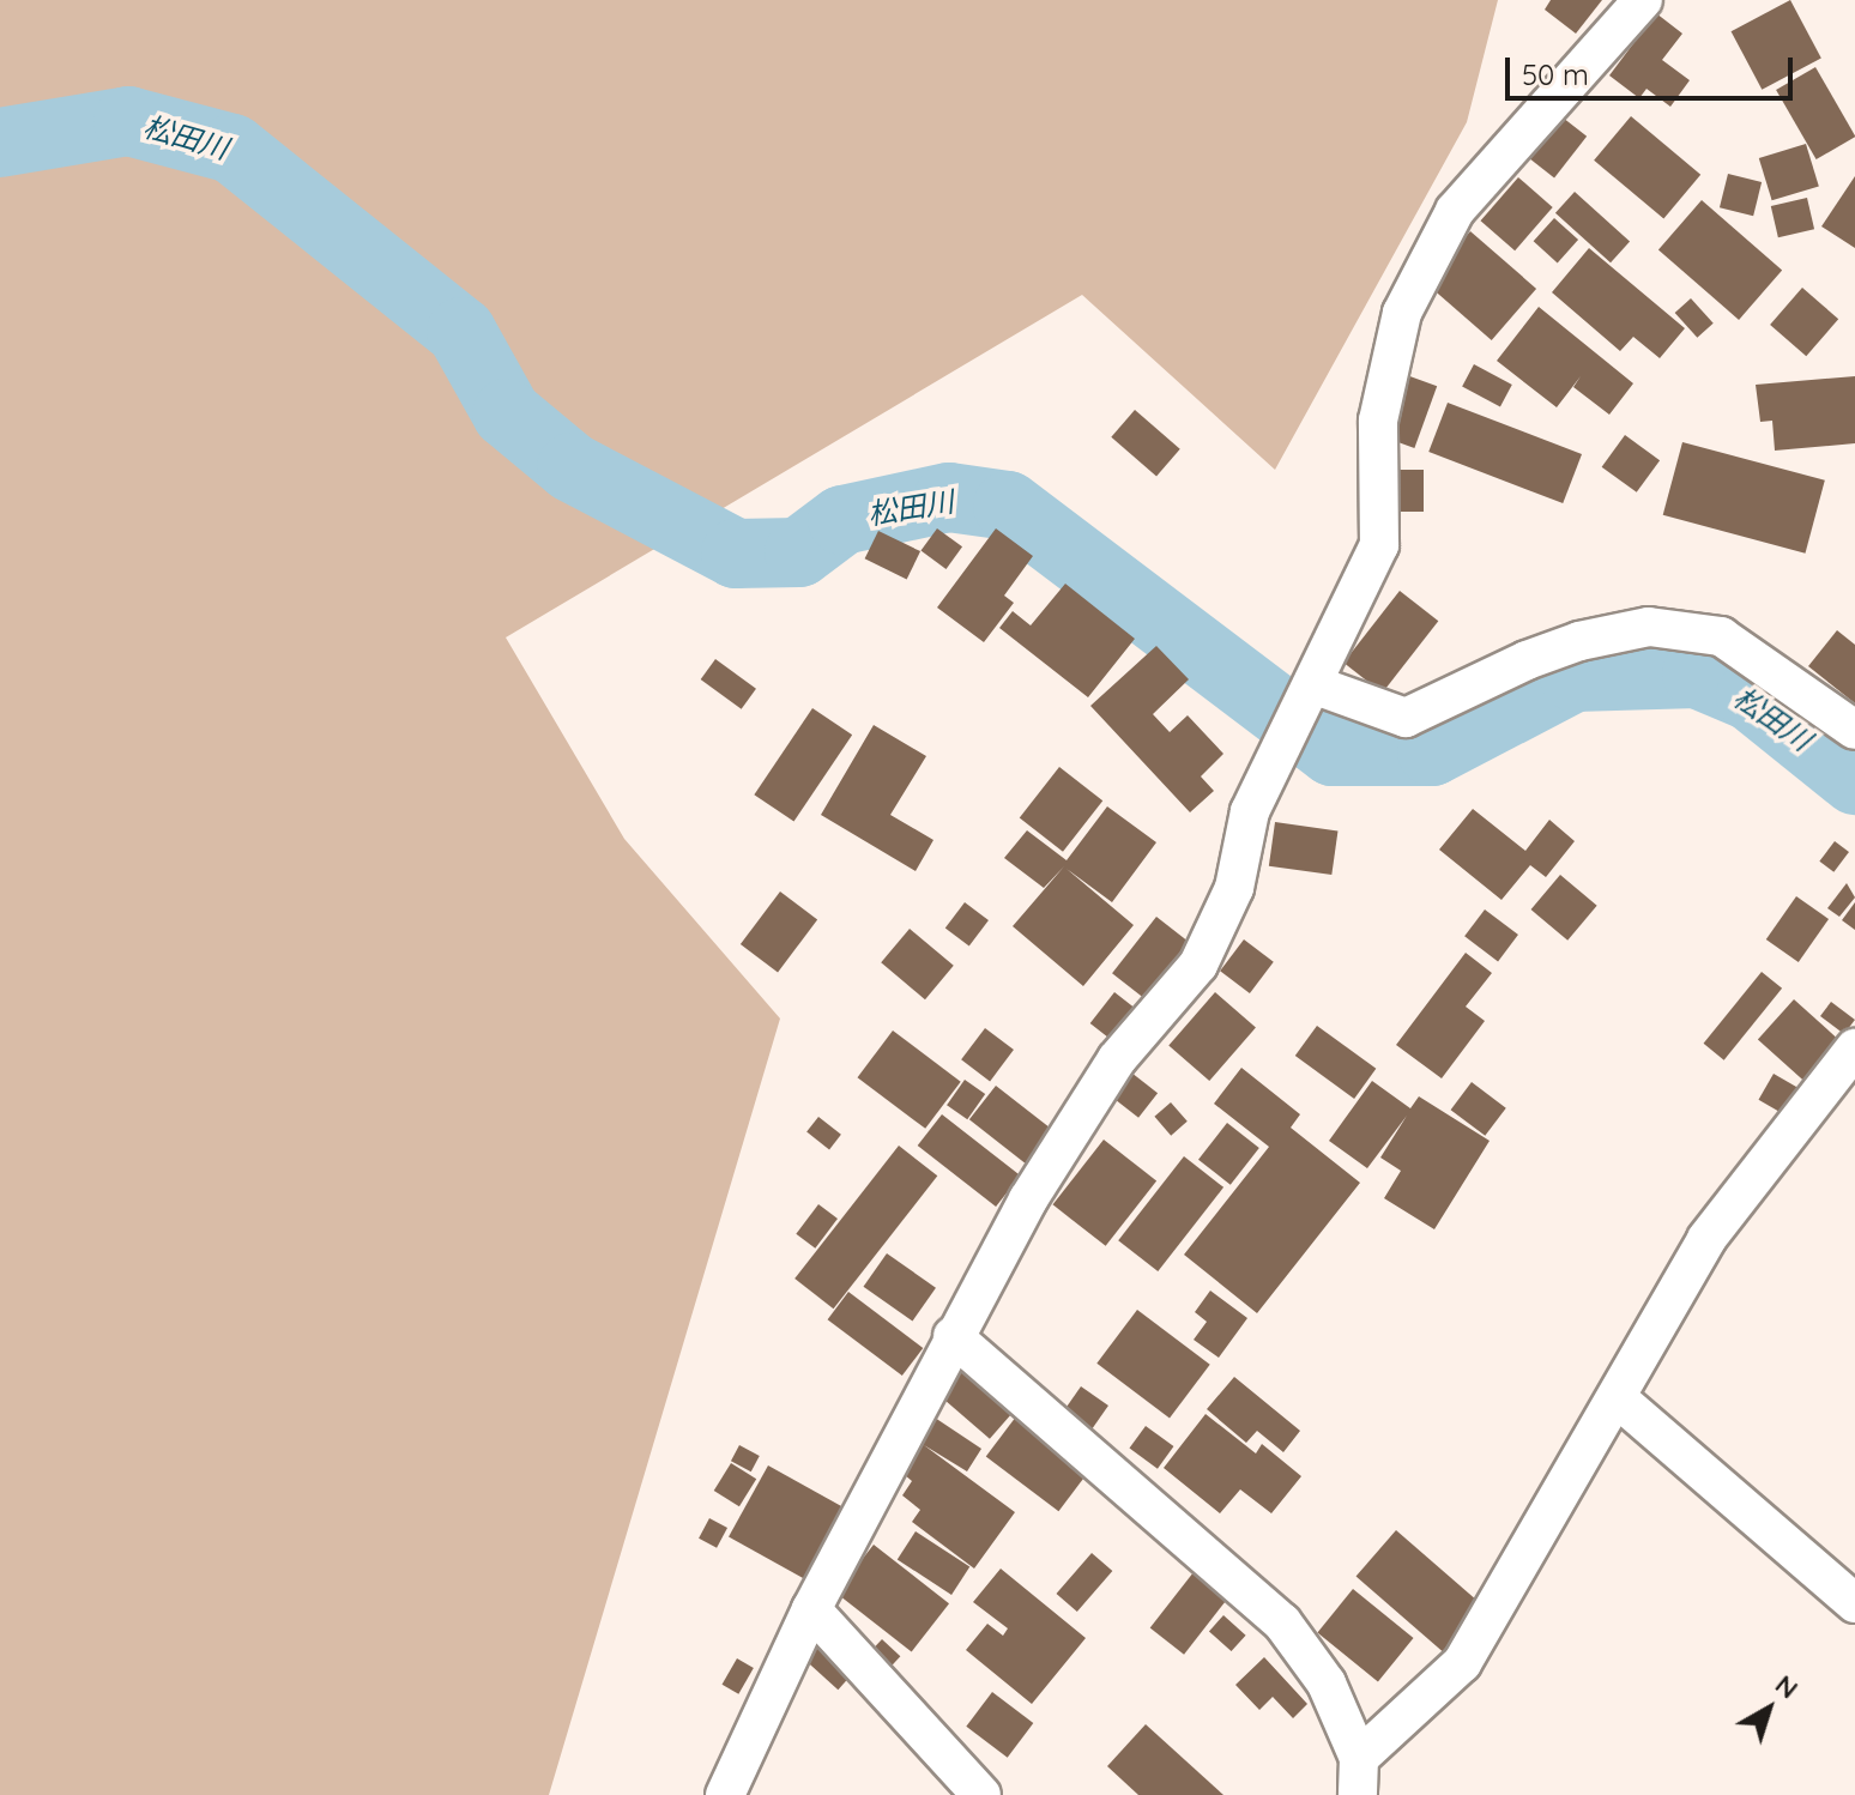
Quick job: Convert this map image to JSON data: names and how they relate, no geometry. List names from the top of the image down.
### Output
{
  "water": ["松田川"],
  "scale_bar": "50 m",
  "north": "top right"
}
